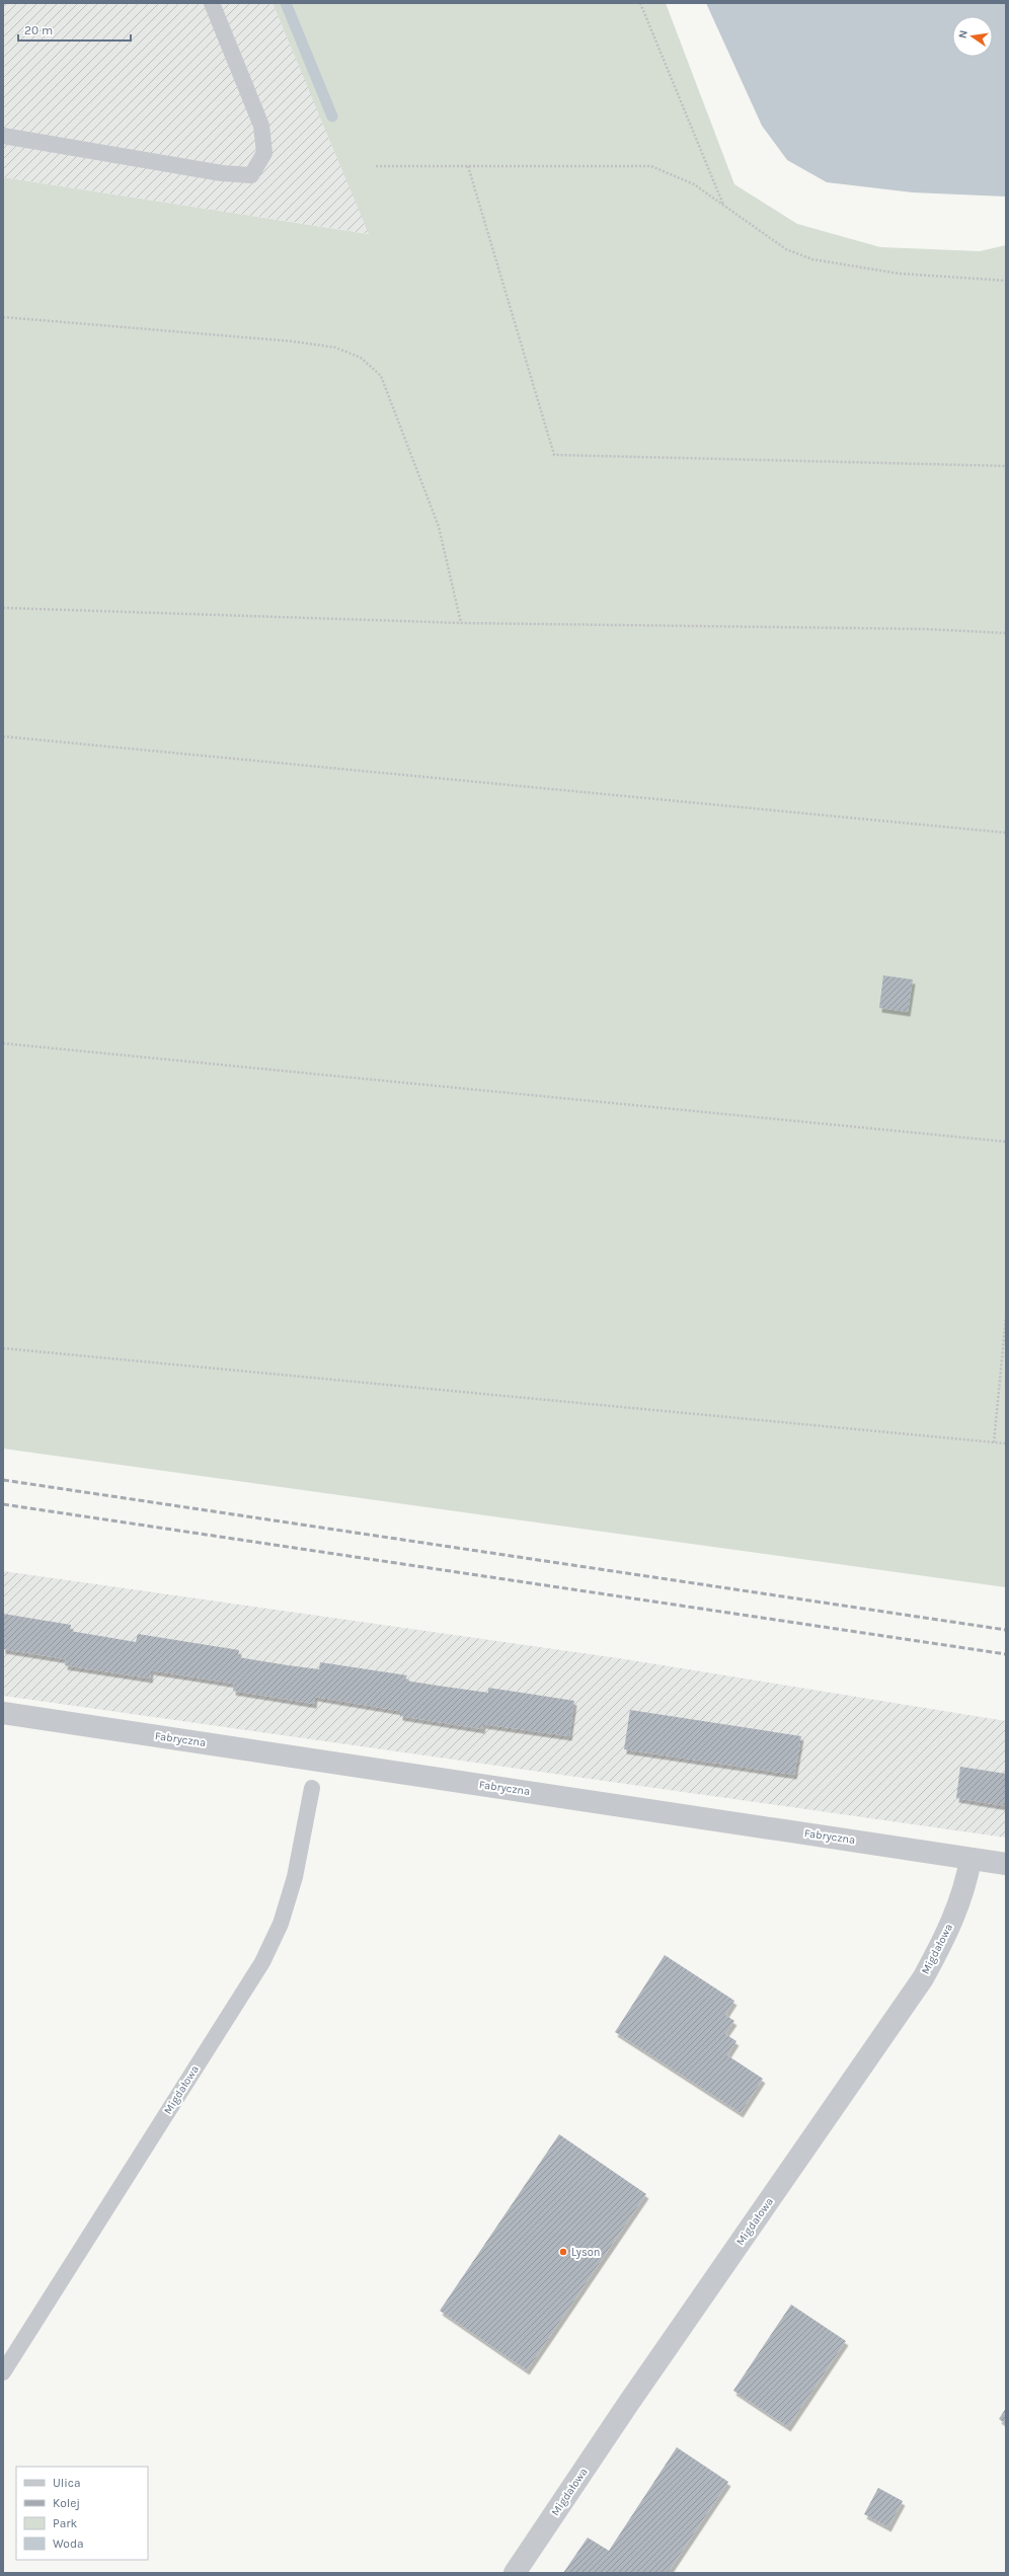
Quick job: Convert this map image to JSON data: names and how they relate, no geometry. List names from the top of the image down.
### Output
{
  "streets": {
    "street": ["Fabryczna", "Migdałowa"]
  },
  "crossings": [
    ["Fabryczna", "Migdałowa"]
  ],
  "places": ["Lyson"],
  "legend": [
    "Ulica",
    "Kolej",
    "Park",
    "Woda"
  ],
  "scale_bar": "20 m",
  "north": "left"
}
